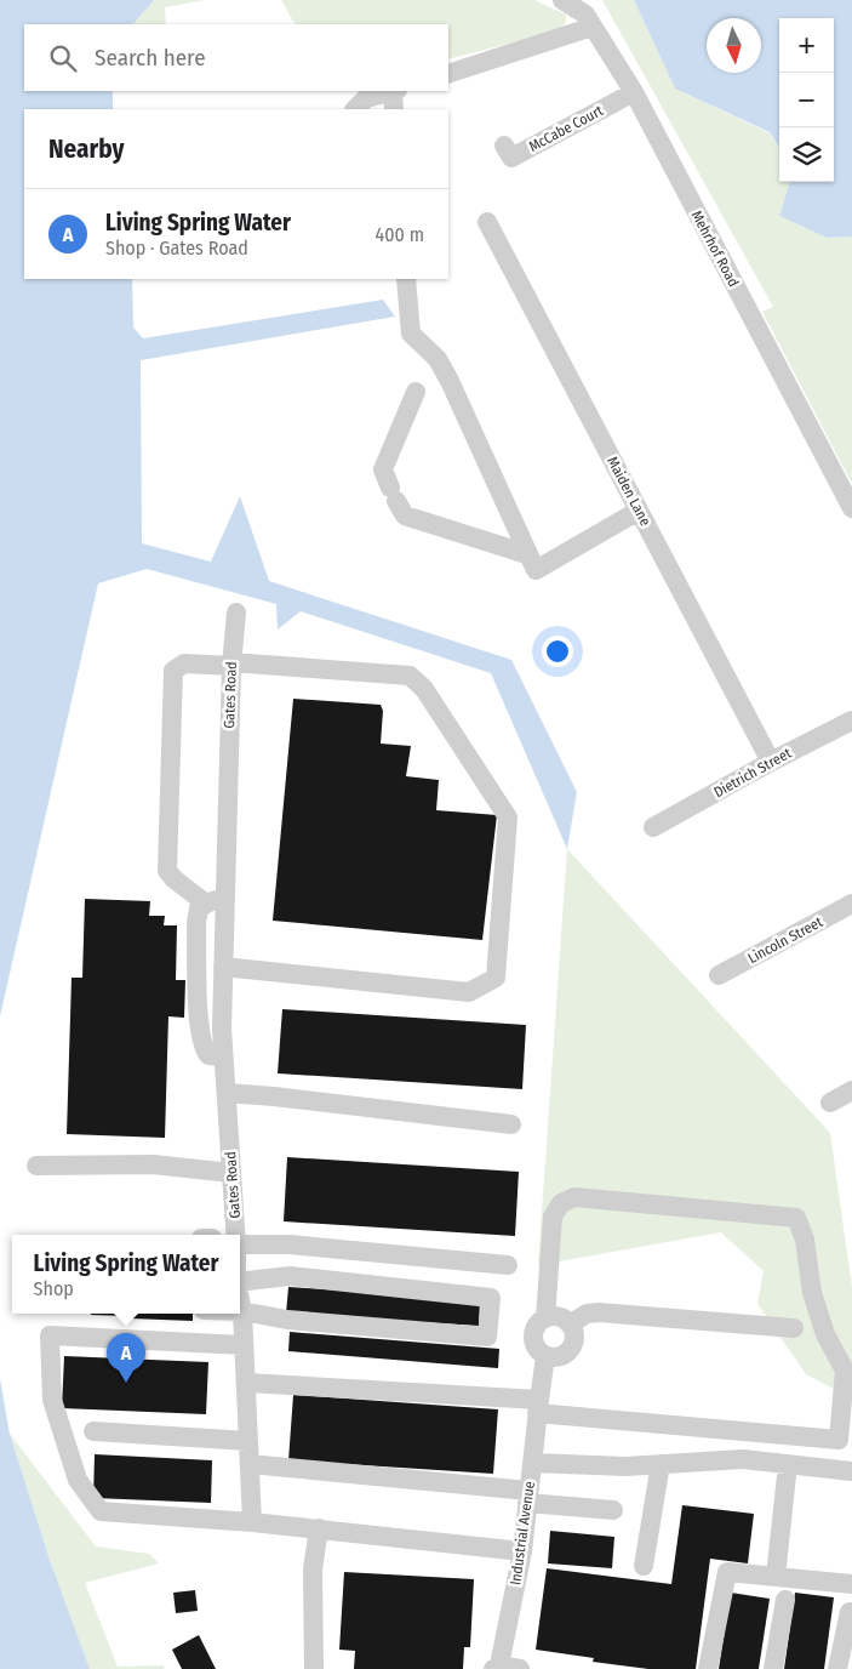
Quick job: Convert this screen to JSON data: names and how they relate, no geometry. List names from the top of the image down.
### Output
{
  "streets": {
    "street": [
      "McCabe Court",
      "Mehrhof Road",
      "Maiden Lane",
      "Gates Road",
      "Dietrich Street",
      "Lincoln Street",
      "Industrial Avenue"
    ]
  },
  "crossings": [
    ["McCabe Court", "Mehrhof Road"],
    ["Maiden Lane", "Dietrich Street"]
  ],
  "north": "bottom",
  "page": {
    "map_buttons": ["+", "−"],
    "search": "Search here",
    "heading": "Nearby",
    "list": [
      {
        "mark": "A",
        "name": "Living Spring Water",
        "note": "Shop · Gates Road",
        "value": "400 m"
      }
    ],
    "popup": ["Living Spring Water", "Shop"],
    "pins": "A"
  }
}
